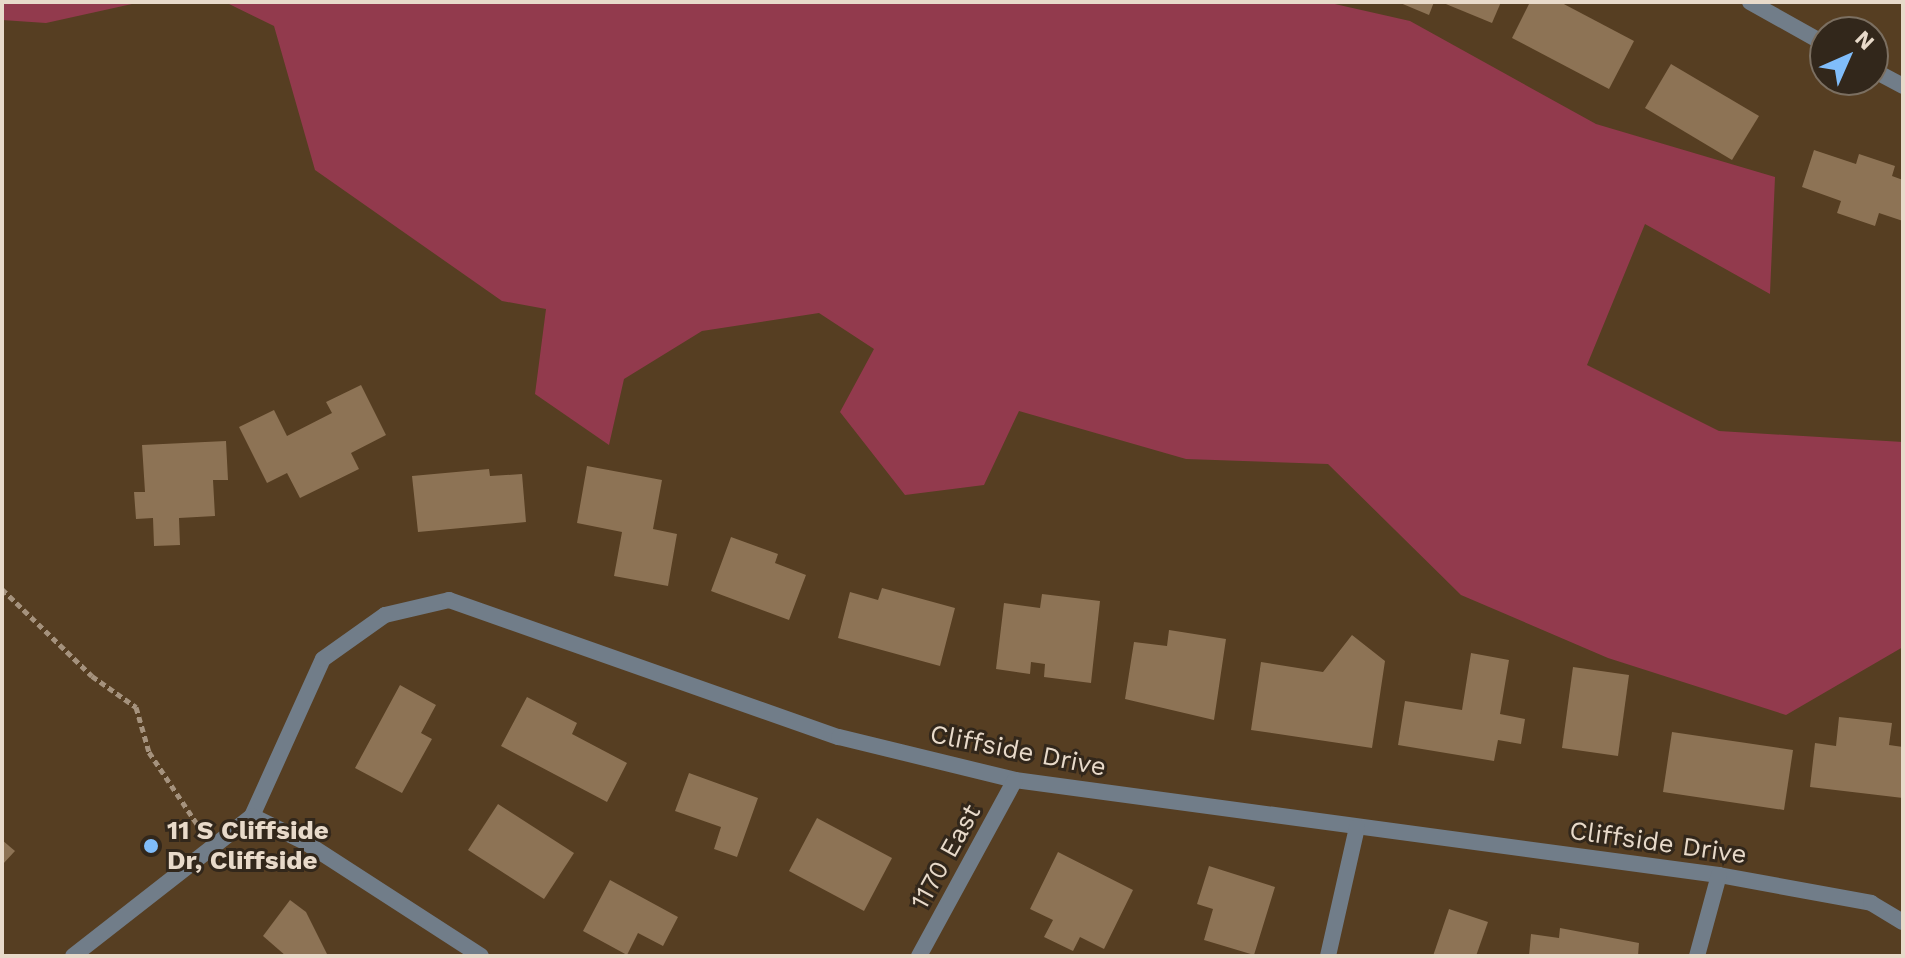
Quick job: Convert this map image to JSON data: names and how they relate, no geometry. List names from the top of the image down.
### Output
{
  "streets": {
    "street": ["Cliffside Drive", "1170 East"]
  },
  "crossings": [
    ["Cliffside Drive", "1170 East"]
  ],
  "places": ["11 S Cliffside Dr, Cliffside"],
  "north": "top right"
}
